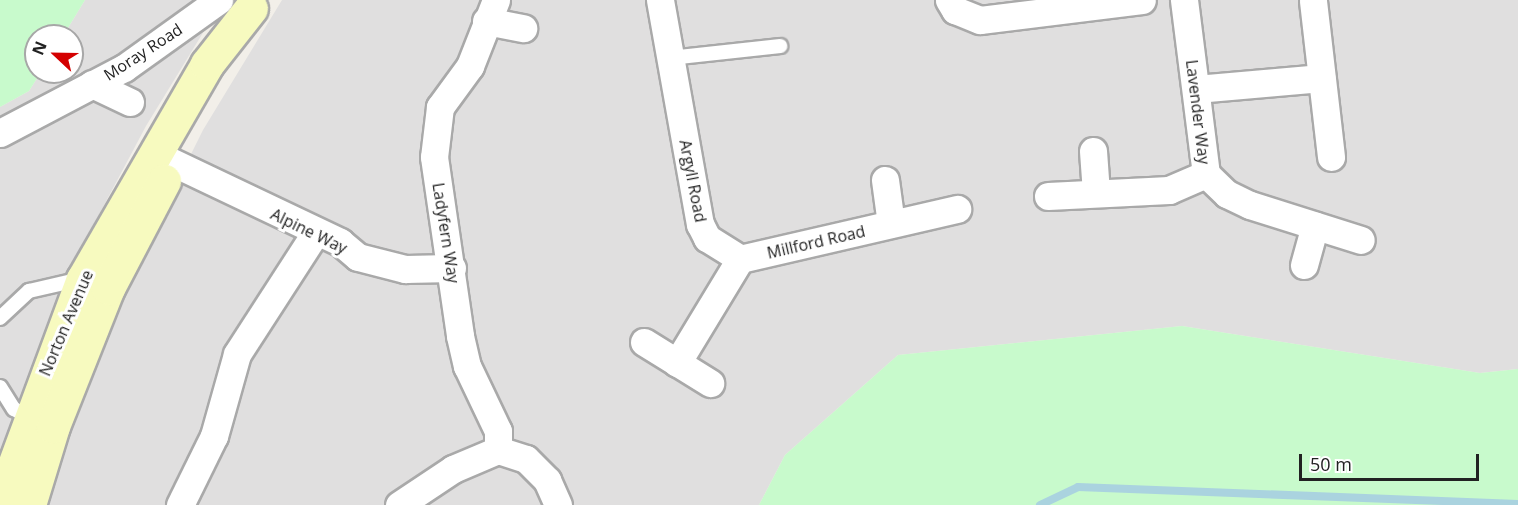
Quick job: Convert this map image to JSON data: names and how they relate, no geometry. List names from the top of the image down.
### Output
{
  "streets": {
    "street": [
      "Moray Road",
      "Lavender Way",
      "Argyll Road",
      "Alpine Way",
      "Ladyfern Way",
      "Millford Road",
      "Norton Avenue"
    ]
  },
  "crossings": [
    ["Argyll Road", "Millford Road"],
    ["Alpine Way", "Ladyfern Way"],
    ["Alpine Way", "Norton Avenue"]
  ],
  "scale_bar": "50 m",
  "north": "left"
}
